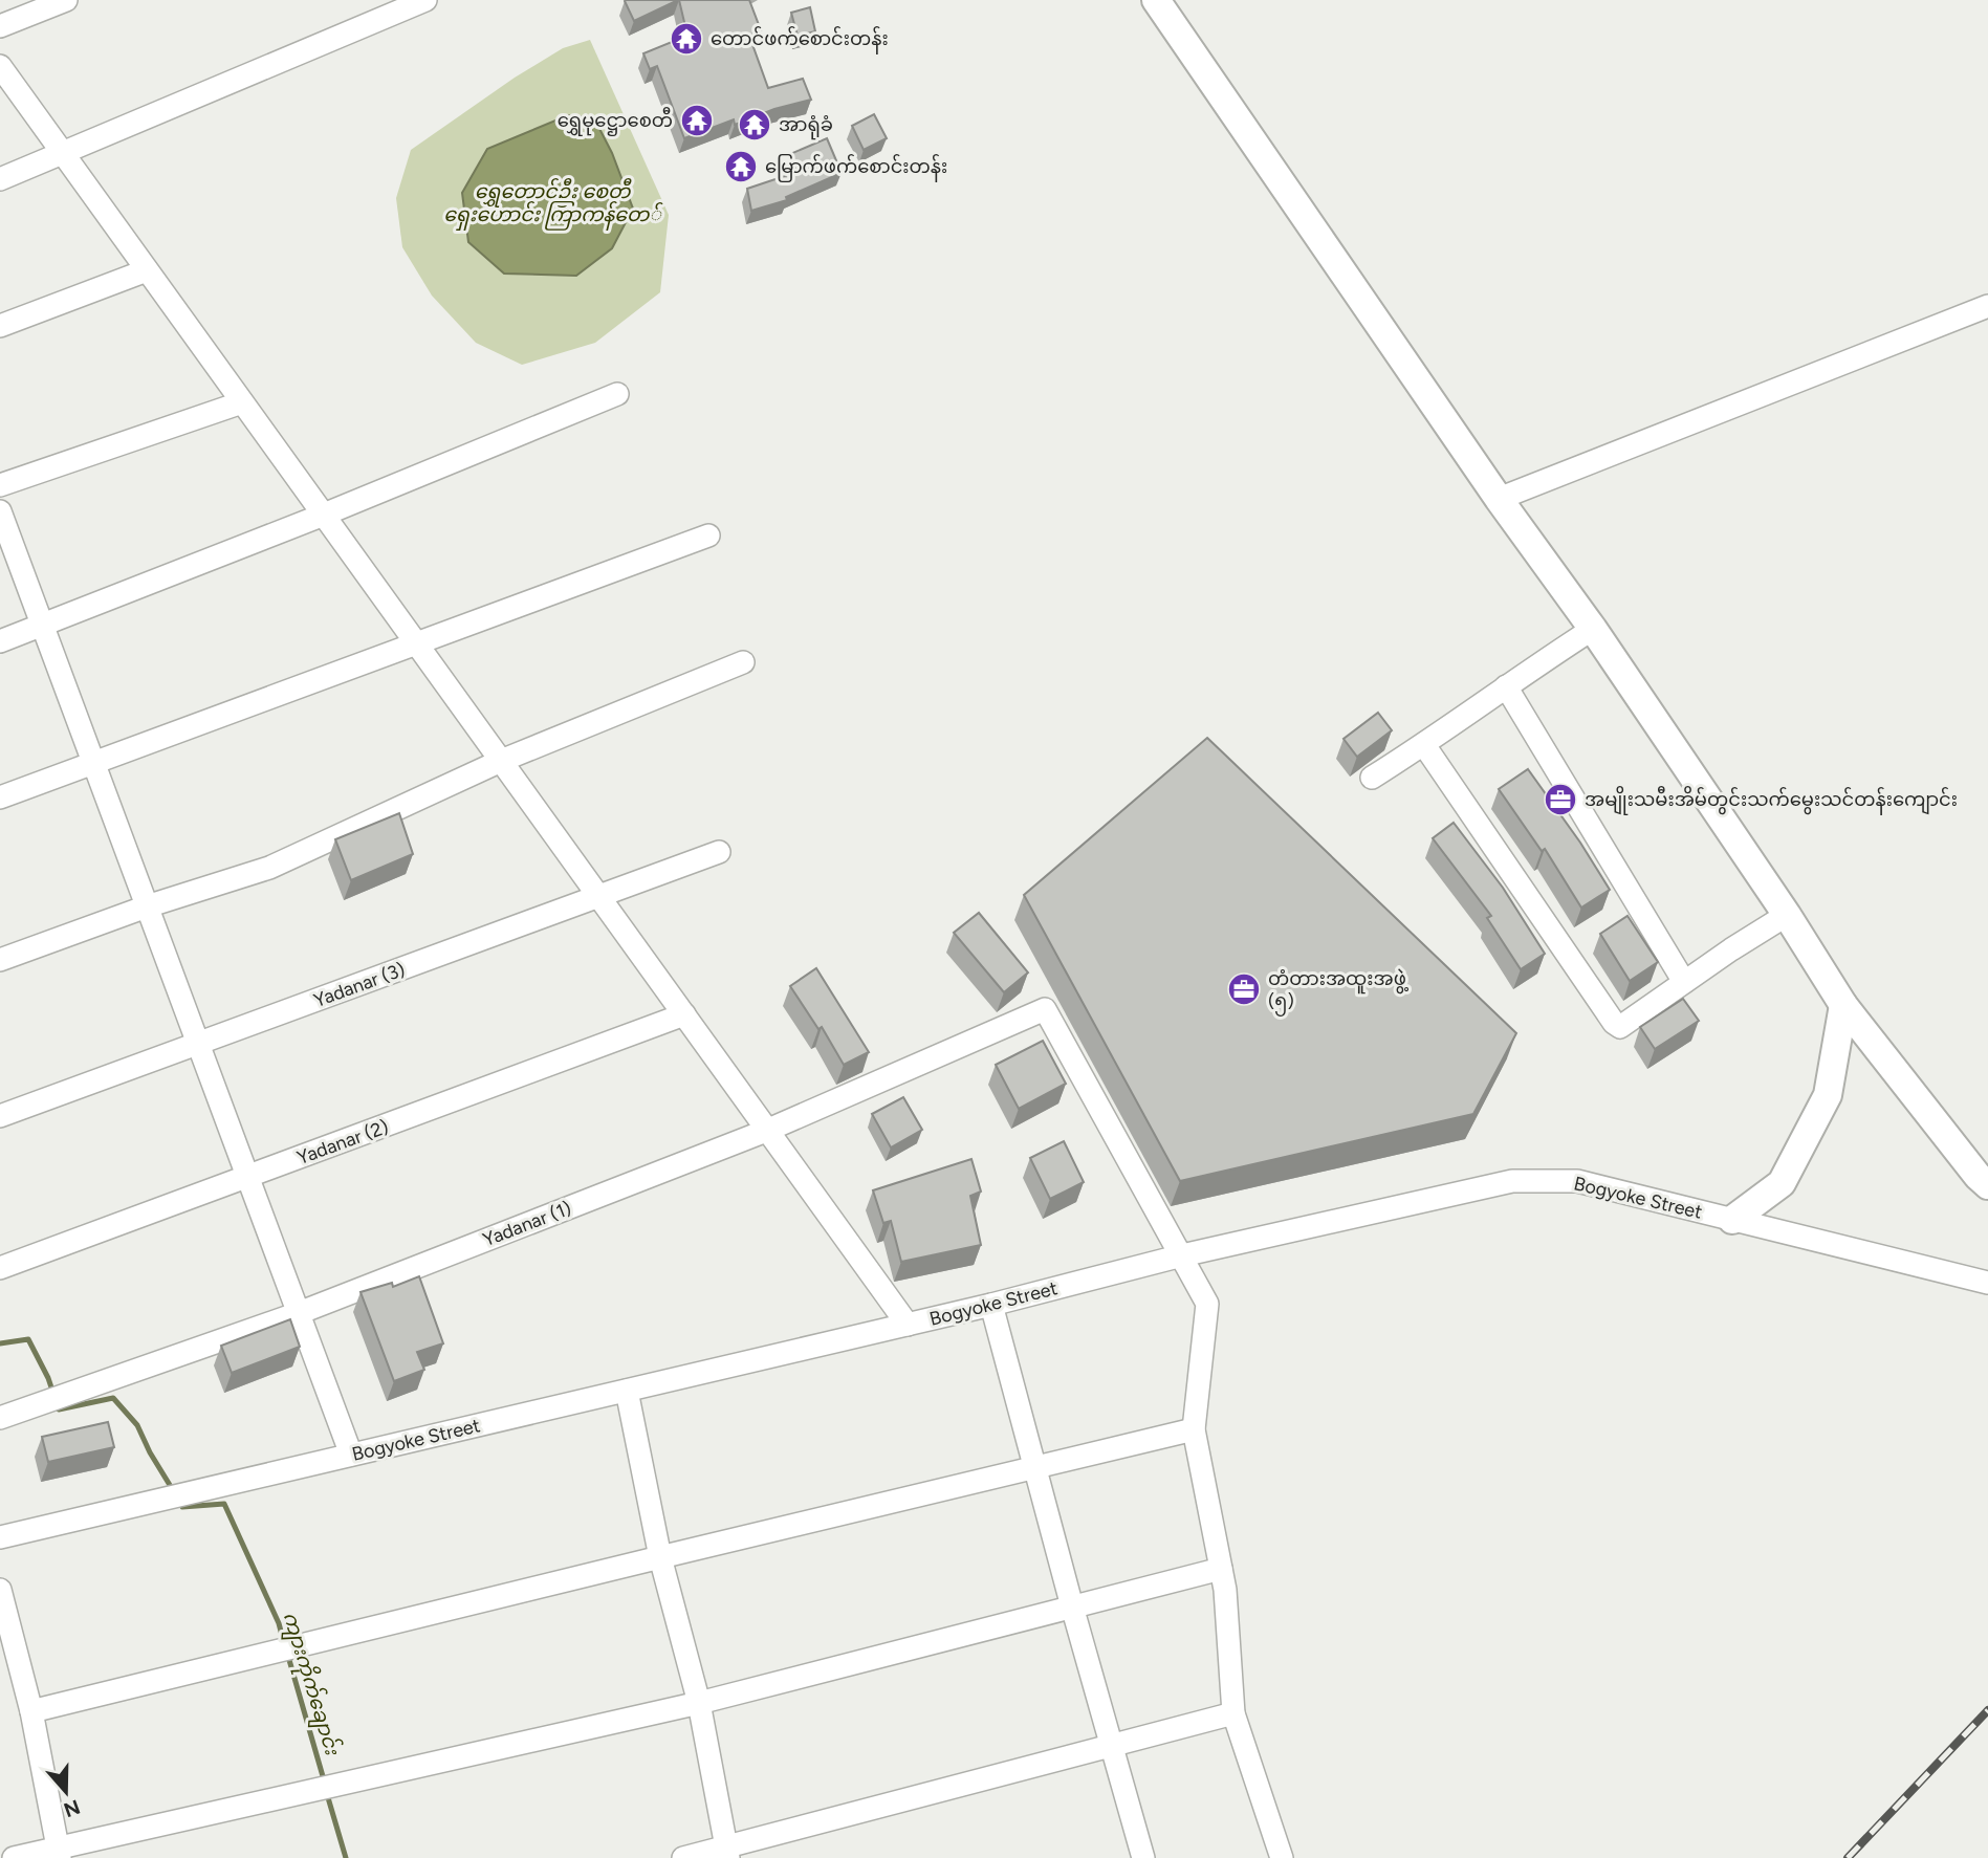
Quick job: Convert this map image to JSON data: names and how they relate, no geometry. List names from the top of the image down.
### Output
{
  "streets": {
    "street": [
      "Yadanar (3)",
      "Yadanar (2)",
      "Bogyoke Street",
      "Yadanar (1)"
    ]
  },
  "crossings": [
    ["Bogyoke Street", "Yadanar (1)"]
  ],
  "water": ["ရွှေတောင်ဦး စေတီ ရှေး‌ဟောင်း ကြာကန်တေ်", "ကျားကိုက်ချောင်း"],
  "places": {
    "temple": [
      "တောင်ဖက်စောင်းတန်း",
      "ရွှေမုဋ္ဌောစေတီ",
      "အာရုံခံ",
      "မြောက်ဖက်စောင်းတန်း"
    ],
    "office": ["အမျိုးသမီးအိမ်တွင်းသက်မွေးသင်တန်းကျောင်း", "တံတားအထူးအဖွဲ့ (၅)"]
  },
  "north": "bottom"
}
